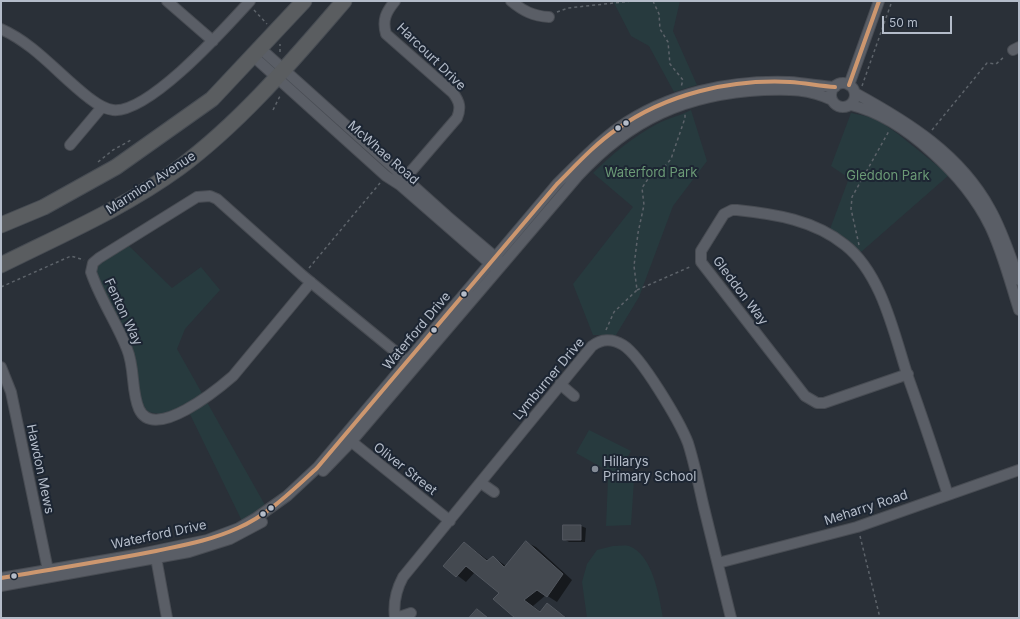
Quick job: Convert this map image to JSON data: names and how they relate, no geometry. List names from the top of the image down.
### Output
{
  "streets": {
    "highway": ["Marmion Avenue"],
    "street": [
      "Harcourt Drive",
      "McWhae Road",
      "Gleddon Way",
      "Fenton Way",
      "Waterford Drive",
      "Lymburner Drive",
      "Hawdon Mews",
      "Oliver Street",
      "Meharry Road"
    ]
  },
  "crossings": [
    ["Harcourt Drive", "McWhae Road"],
    ["McWhae Road", "Marmion Avenue"],
    ["McWhae Road", "Waterford Drive"],
    ["Gleddon Way", "Meharry Road"],
    ["Waterford Drive", "Hawdon Mews"],
    ["Waterford Drive", "Oliver Street"],
    ["Lymburner Drive", "Oliver Street"],
    ["Lymburner Drive", "Meharry Road"]
  ],
  "parks": ["Waterford Park", "Gleddon Park"],
  "places": ["Hillarys Primary School"],
  "scale_bar": "50 m"
}
